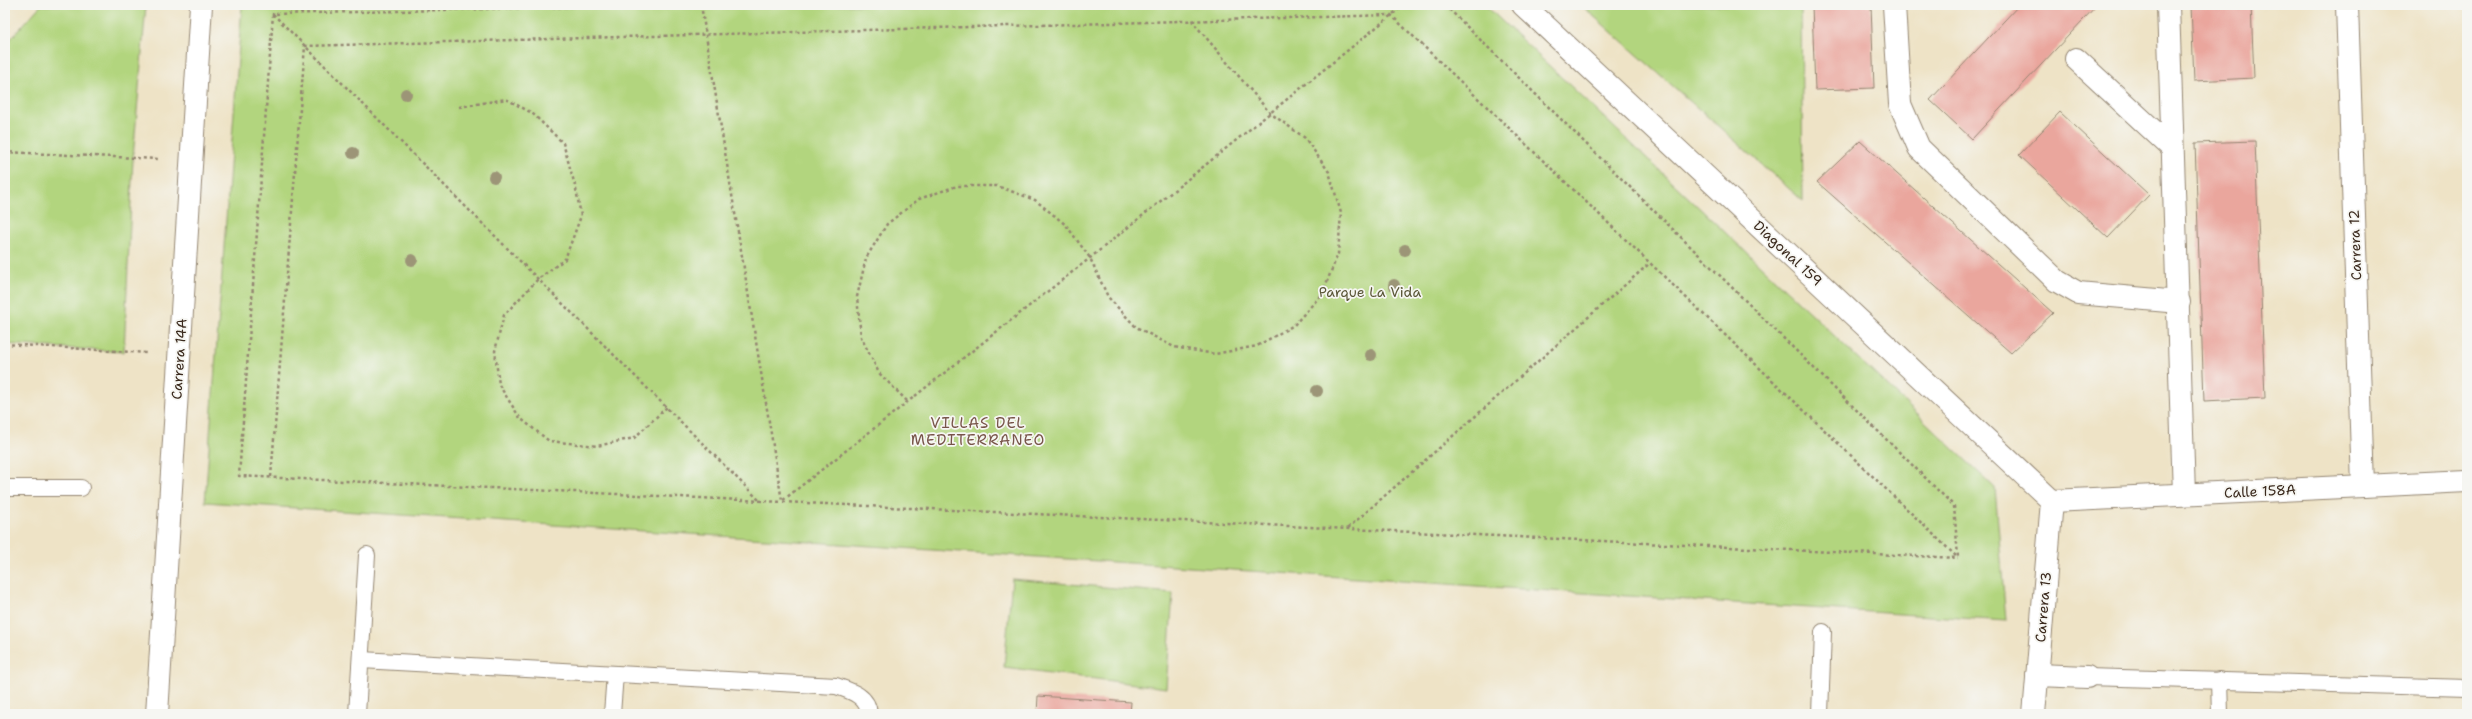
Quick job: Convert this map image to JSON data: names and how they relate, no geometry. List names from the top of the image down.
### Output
{
  "streets": {
    "street": [
      "Carrera 12",
      "Diagonal 159",
      "Carrera 14A",
      "Calle 158A",
      "Carrera 13"
    ]
  },
  "crossings": [
    ["Carrera 12", "Calle 158A"],
    ["Diagonal 159", "Calle 158A"],
    ["Diagonal 159", "Carrera 13"],
    ["Calle 158A", "Carrera 13"]
  ],
  "districts": ["VILLAS DEL MEDITERRANEO"],
  "parks": ["Parque La Vida"]
}
